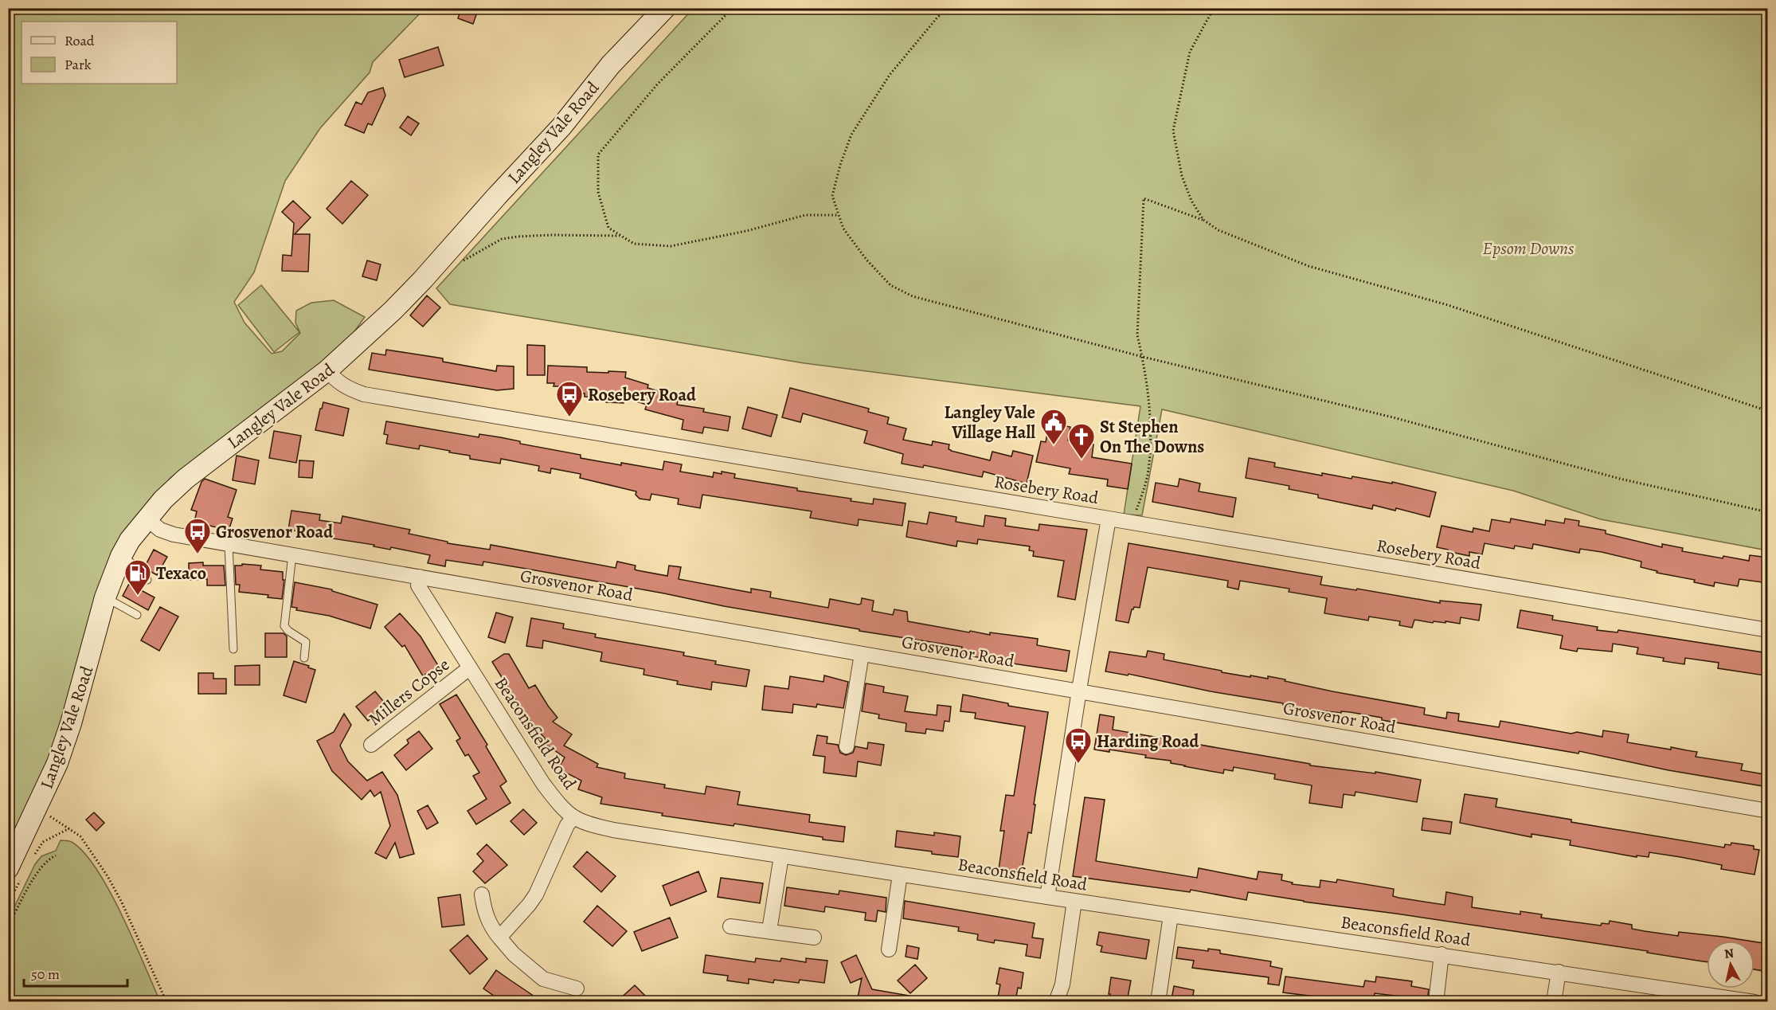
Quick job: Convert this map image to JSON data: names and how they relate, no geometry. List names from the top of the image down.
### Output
{
  "streets": {
    "street": [
      "Langley Vale Road",
      "Rosebery Road",
      "Grosvenor Road",
      "Millers Copse",
      "Beaconsfield Road"
    ]
  },
  "crossings": [
    ["Langley Vale Road", "Rosebery Road"],
    ["Langley Vale Road", "Grosvenor Road"],
    ["Grosvenor Road", "Beaconsfield Road"],
    ["Millers Copse", "Beaconsfield Road"]
  ],
  "parks": ["Epsom Downs"],
  "places": {
    "bus stop": ["Rosebery Road", "Grosvenor Road", "Harding Road"],
    "public building": ["Langley Vale Village Hall"],
    "church": ["St Stephen On The Downs"],
    "fuel station": ["Texaco"]
  },
  "legend": ["Road", "Park"],
  "scale_bar": "50 m",
  "north": "top"
}
